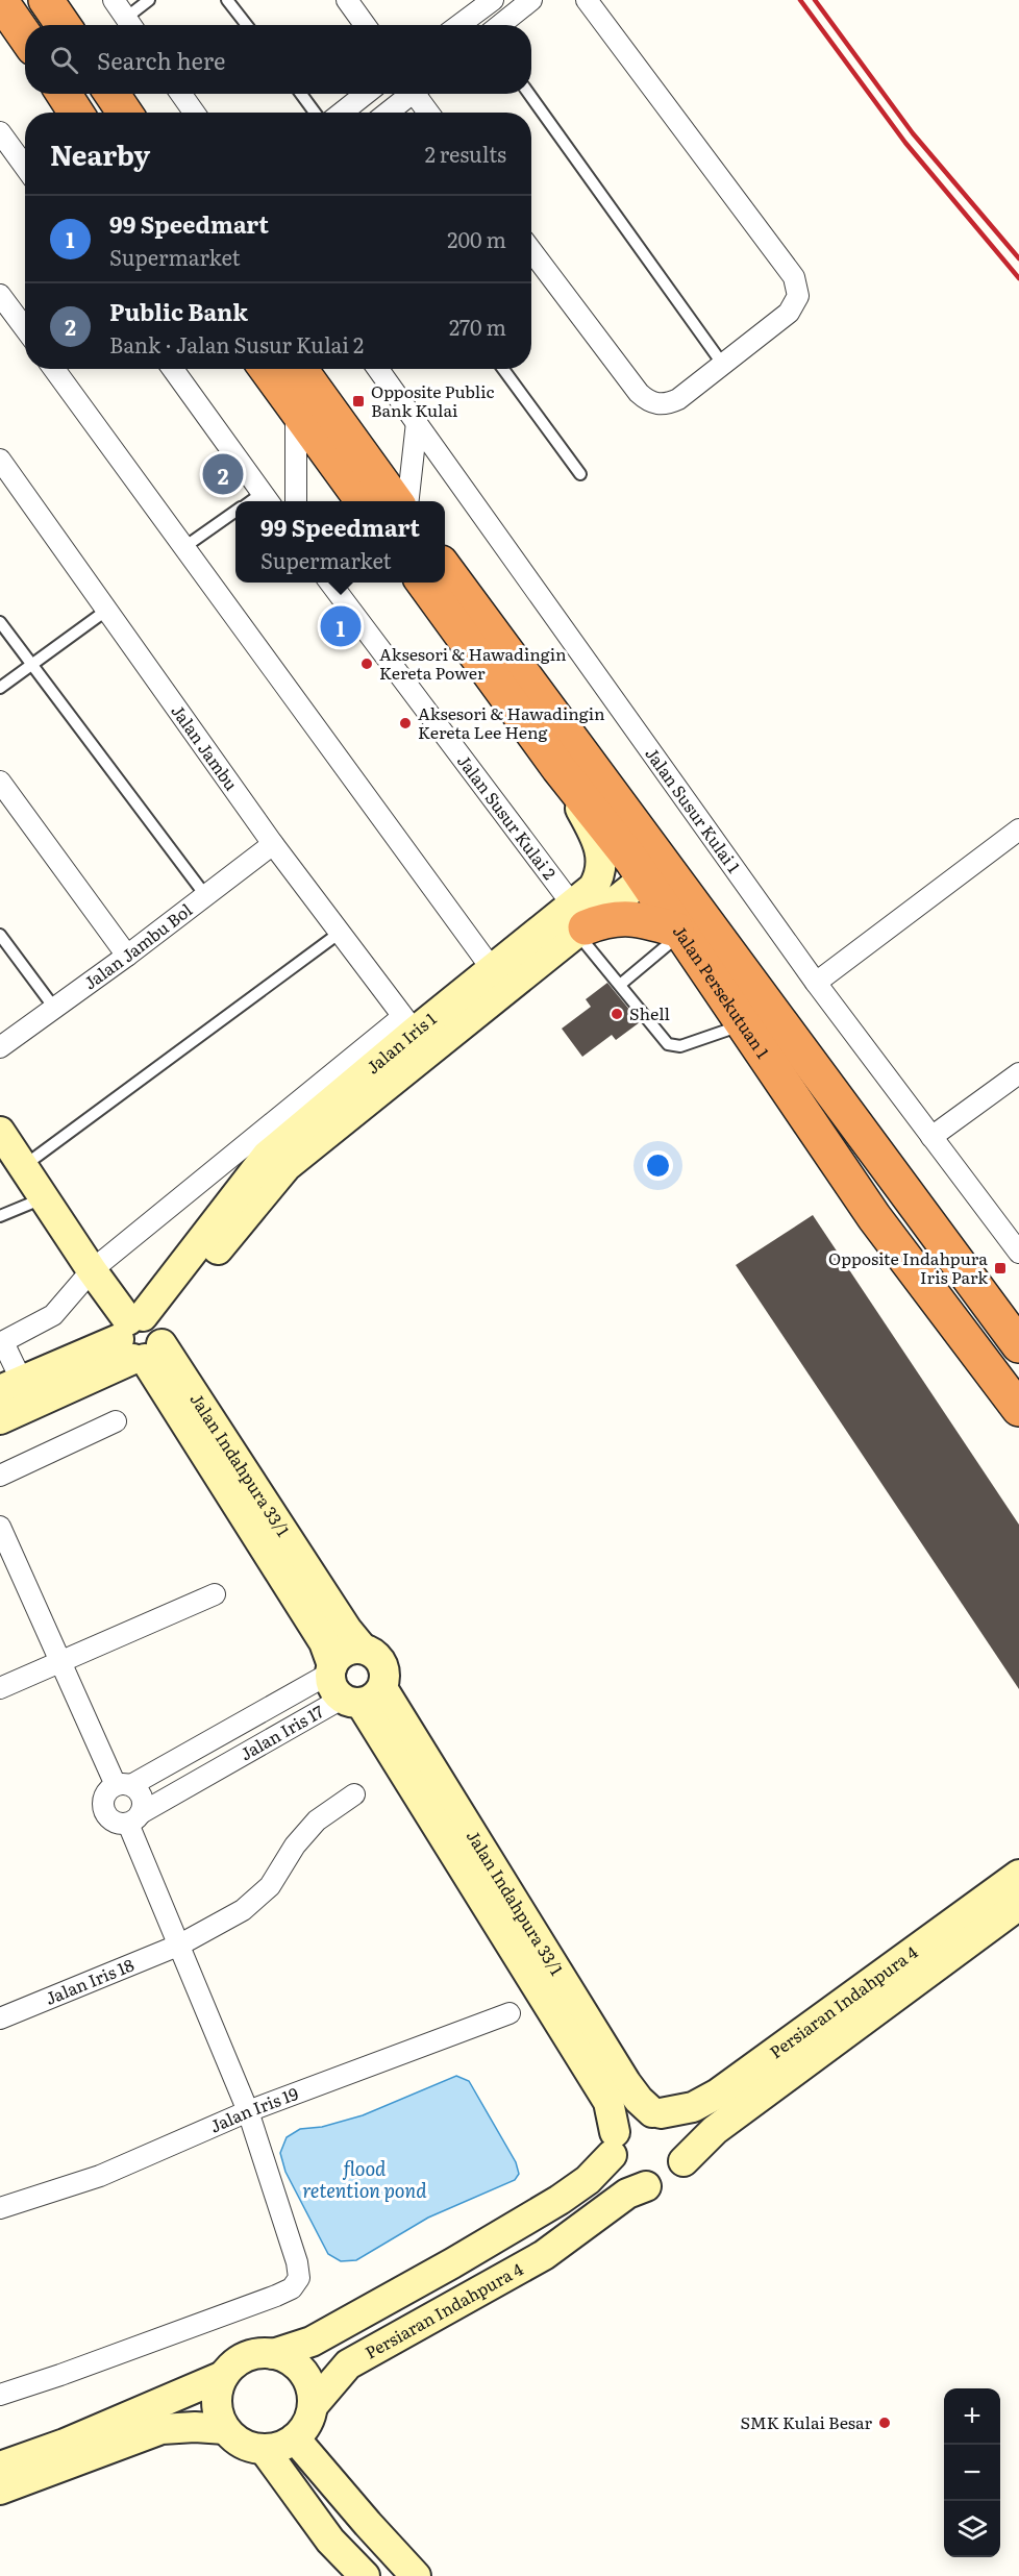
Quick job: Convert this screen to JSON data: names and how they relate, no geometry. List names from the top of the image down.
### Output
{
  "streets": {
    "highway": ["Jalan Persekutuan 1"],
    "street": [
      "Jalan Jambu",
      "Jalan Susur Kulai 1",
      "Jalan Susur Kulai 2",
      "Jalan Jambu Bol",
      "Jalan Iris 1",
      "Jalan Indahpura 33/1",
      "Jalan Iris 17",
      "Jalan Iris 18",
      "Persiaran Indahpura 4",
      "Jalan Iris 19"
    ]
  },
  "crossings": [
    ["Jalan Jambu", "Jalan Jambu Bol"],
    ["Jalan Jambu", "Jalan Iris 1"],
    ["Jalan Susur Kulai 2", "Jalan Iris 1"],
    ["Jalan Persekutuan 1", "Jalan Iris 1"],
    ["Jalan Iris 1", "Jalan Indahpura 33/1"],
    ["Jalan Indahpura 33/1", "Jalan Iris 17"],
    ["Jalan Indahpura 33/1", "Persiaran Indahpura 4"]
  ],
  "water": ["flood retention pond"],
  "places": {
    "transit": ["Opposite Public Bank Kulai", "Opposite Indahpura Iris Park"],
    "other": [
      "Aksesori & Hawadingin Kereta Power",
      "Aksesori & Hawadingin Kereta Lee Heng",
      "Shell",
      "SMK Kulai Besar"
    ]
  },
  "page": {
    "search": "Search here",
    "heading": ["Nearby", "2 results"],
    "list": [
      {
        "mark": "1",
        "name": "99 Speedmart",
        "note": "Supermarket",
        "value": "200 m"
      },
      {
        "mark": "2",
        "name": "Public Bank",
        "note": "Bank · Jalan Susur Kulai 2",
        "value": "270 m"
      }
    ],
    "pins": ["2", "1"],
    "popup": ["99 Speedmart", "Supermarket"],
    "map_buttons": ["+", "−"]
  }
}
